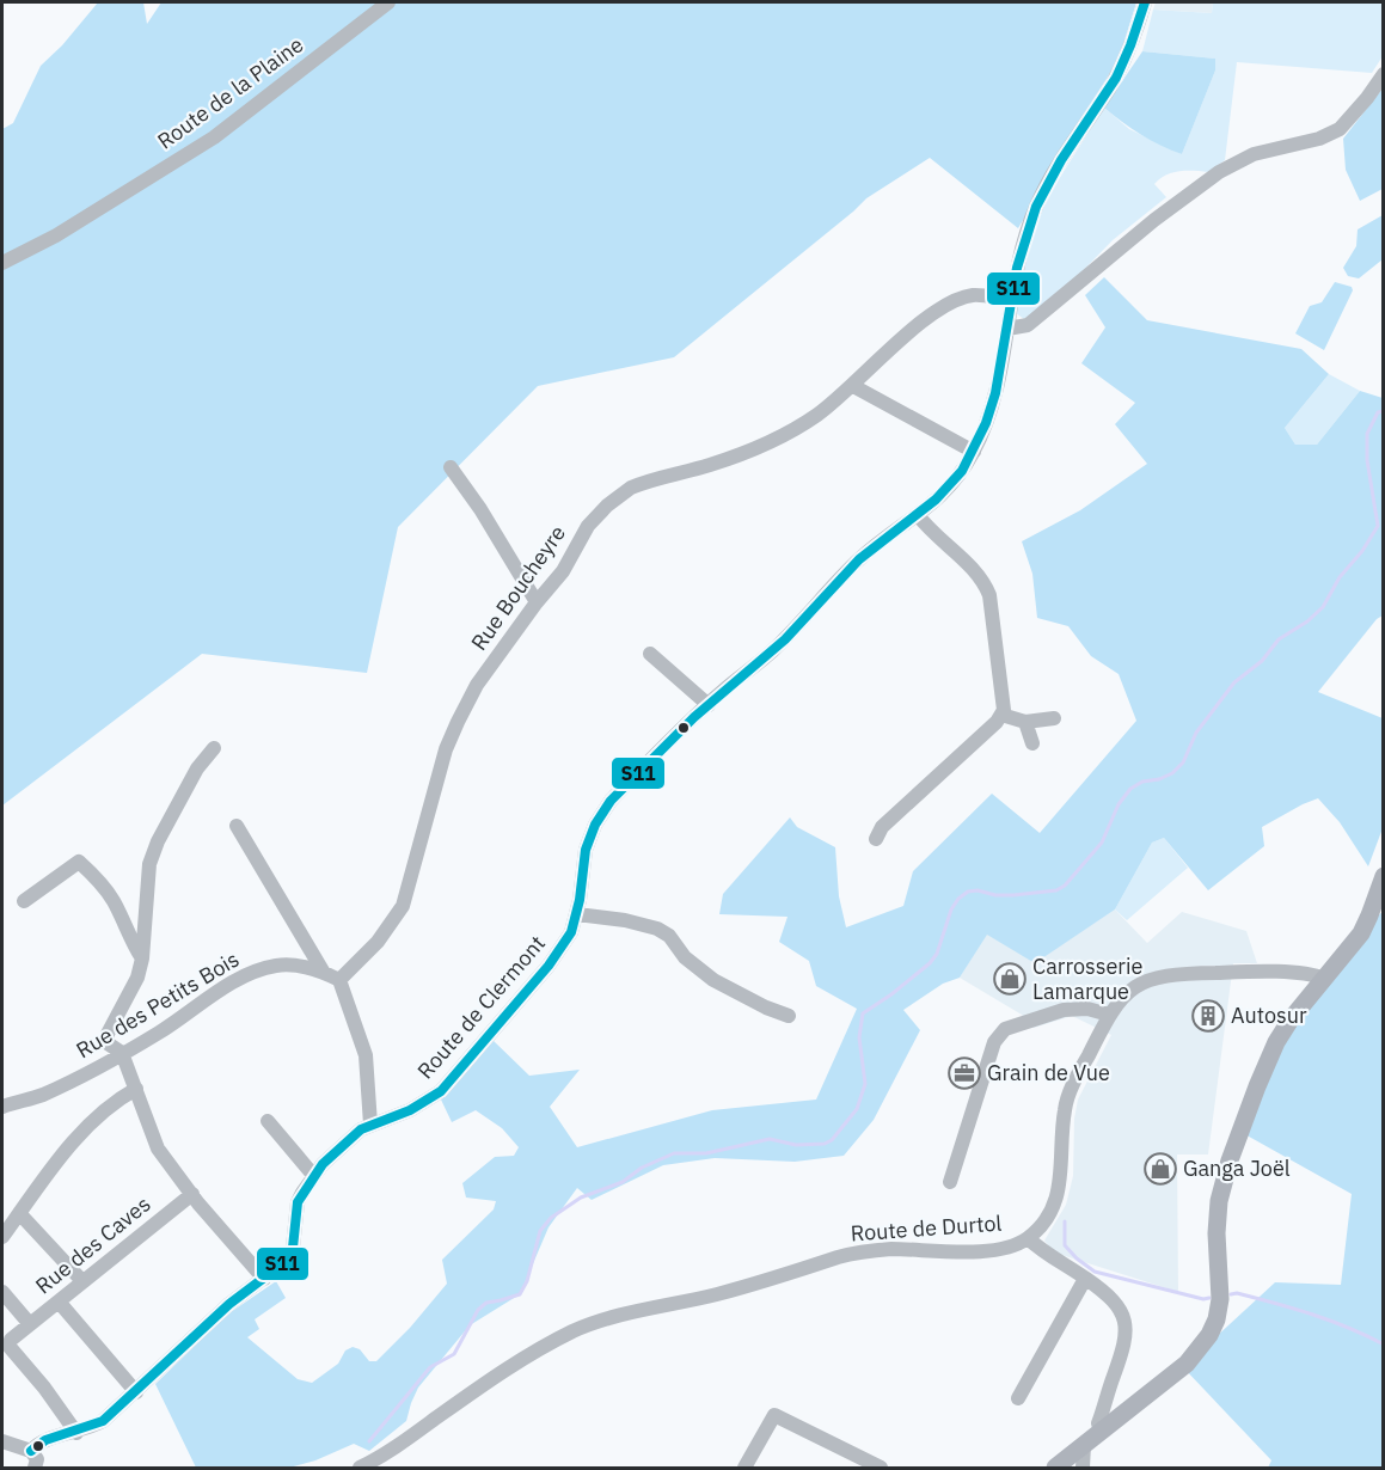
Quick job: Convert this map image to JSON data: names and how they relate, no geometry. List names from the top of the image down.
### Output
{
  "streets": {
    "street": [
      "Route de la Plaine",
      "Rue Boucheyre",
      "Rue des Petits Bois",
      "Route de Clermont",
      "Route de Durtol",
      "Rue des Caves"
    ]
  },
  "crossings": [
    ["Rue Boucheyre", "Rue des Petits Bois"],
    ["Rue Boucheyre", "Route de Clermont"],
    ["Route de Clermont", "Rue des Caves"]
  ],
  "places": {
    "shop": ["Carrosserie Lamarque", "Ganga Joël"],
    "building": ["Autosur"],
    "office": ["Grain de Vue"]
  },
  "lines": ["transit line S11"]
}
